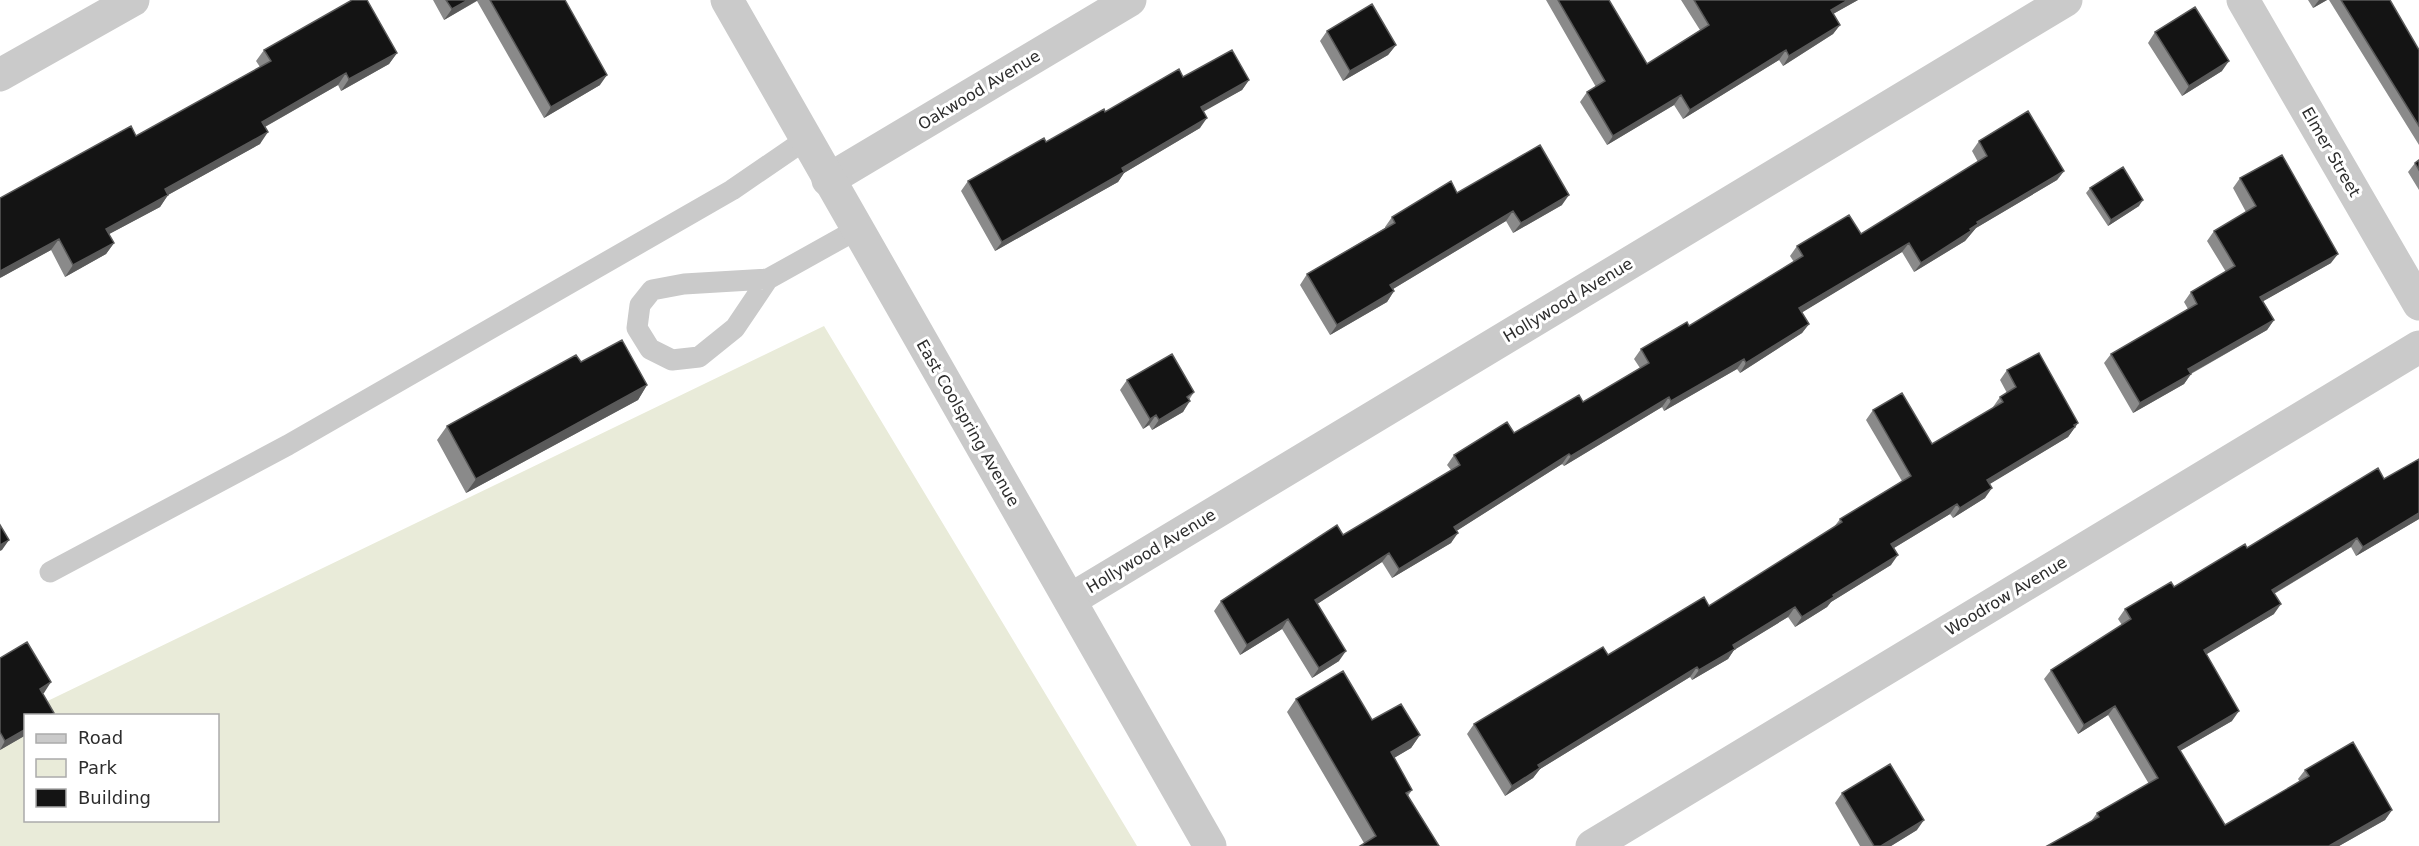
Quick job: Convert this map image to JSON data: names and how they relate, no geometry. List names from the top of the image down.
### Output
{
  "streets": {
    "street": [
      "Oakwood Avenue",
      "Elmer Street",
      "Hollywood Avenue",
      "East Coolspring Avenue",
      "Woodrow Avenue"
    ]
  },
  "crossings": [
    ["Oakwood Avenue", "East Coolspring Avenue"],
    ["Hollywood Avenue", "East Coolspring Avenue"]
  ],
  "legend": ["Road", "Park", "Building"]
}
